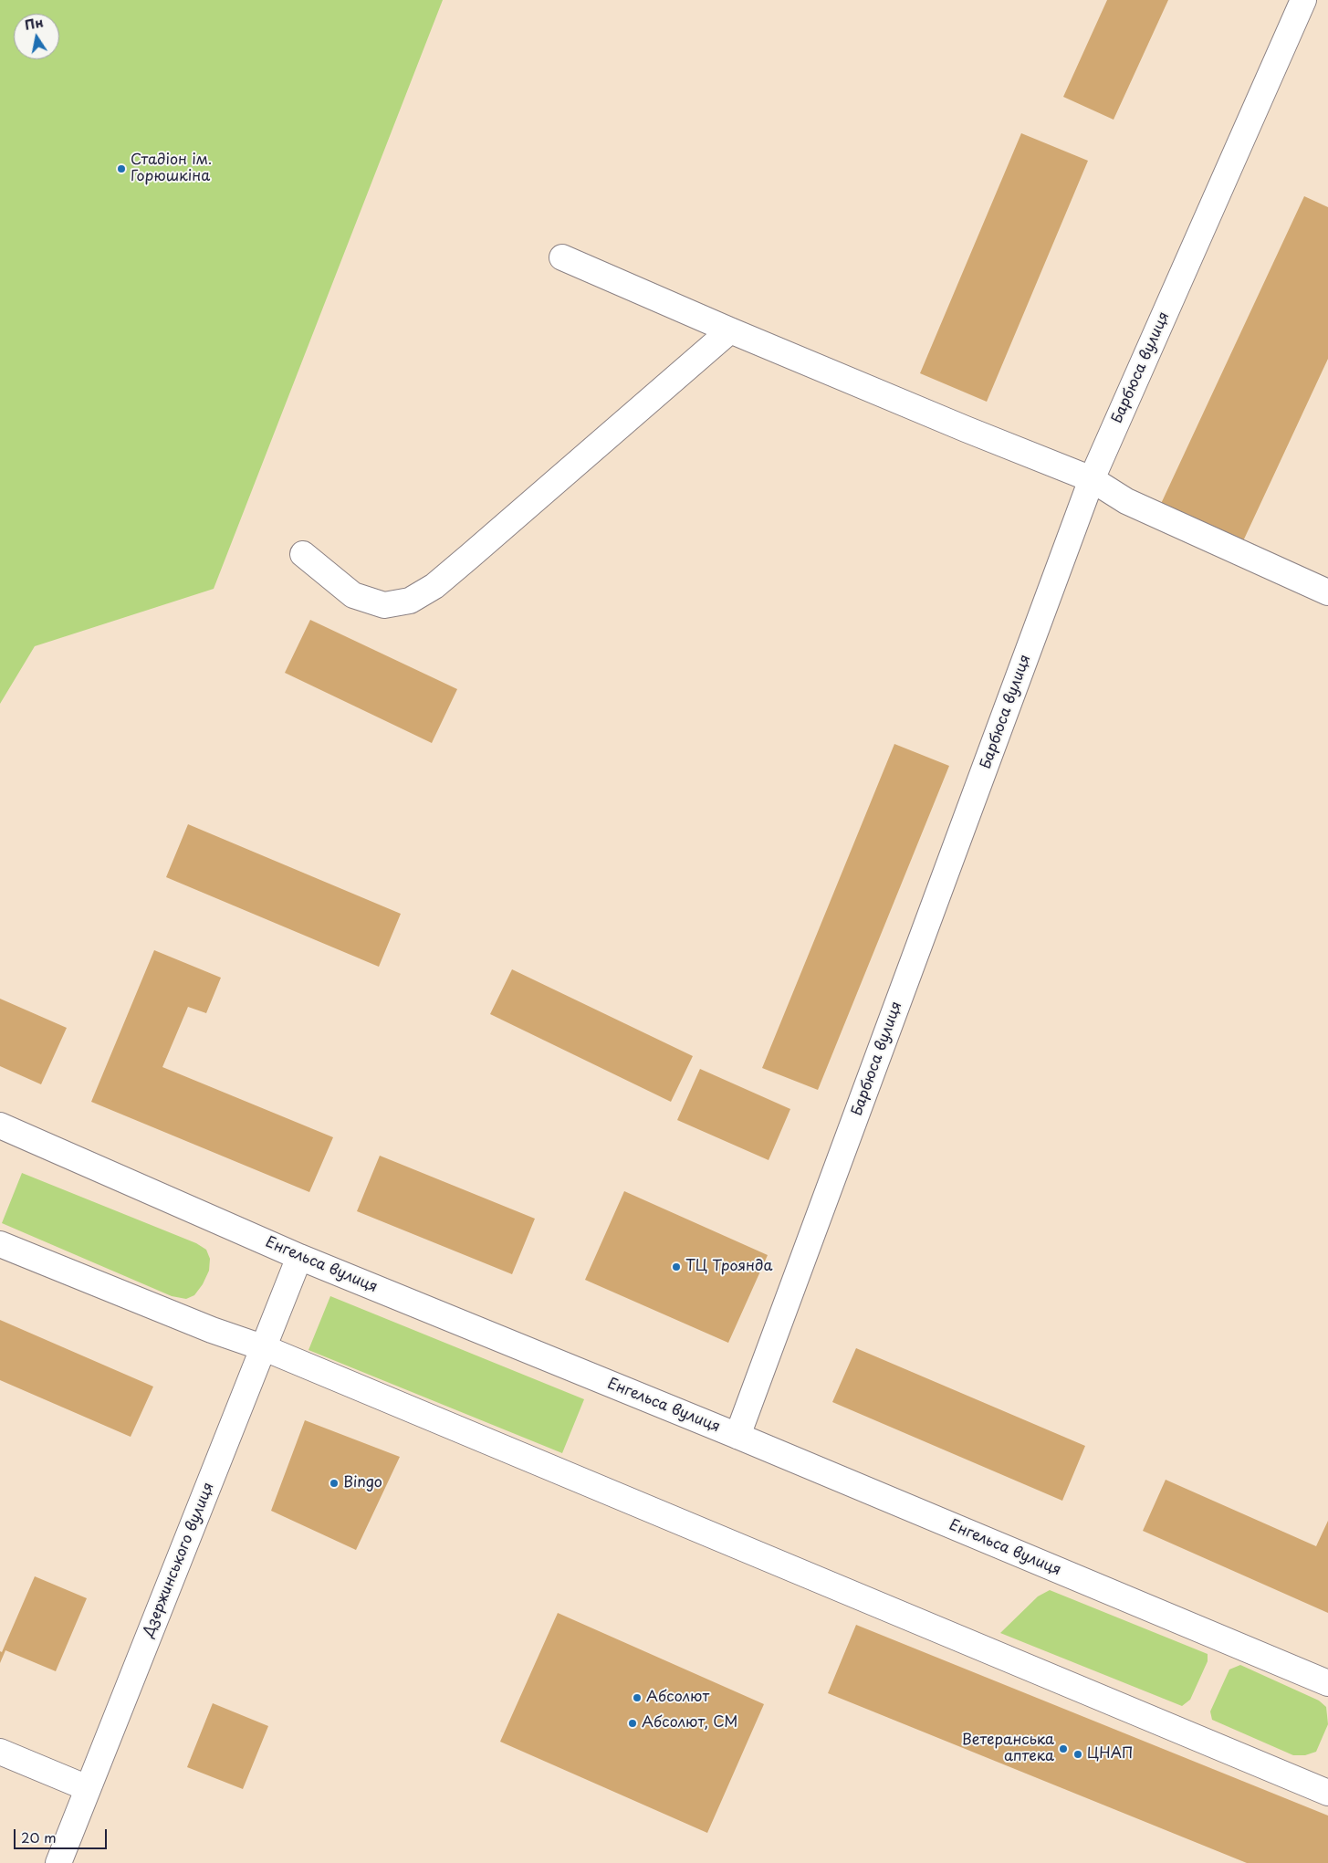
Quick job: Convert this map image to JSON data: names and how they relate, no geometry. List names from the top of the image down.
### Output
{
  "streets": {
    "street": ["Барбюса вулиця", "Енгельса вулиця", "Дзержинського вулиця"]
  },
  "crossings": [
    ["Барбюса вулиця", "Енгельса вулиця"],
    ["Енгельса вулиця", "Дзержинського вулиця"]
  ],
  "places": [
    "Стадіон ім. Горюшкіна",
    "ТЦ Троянда",
    "Bingo",
    "Абсолют",
    "Абсолют, СМ",
    "Ветеранська аптека",
    "ЦНАП"
  ],
  "scale_bar": "20 m",
  "north": "top"
}
